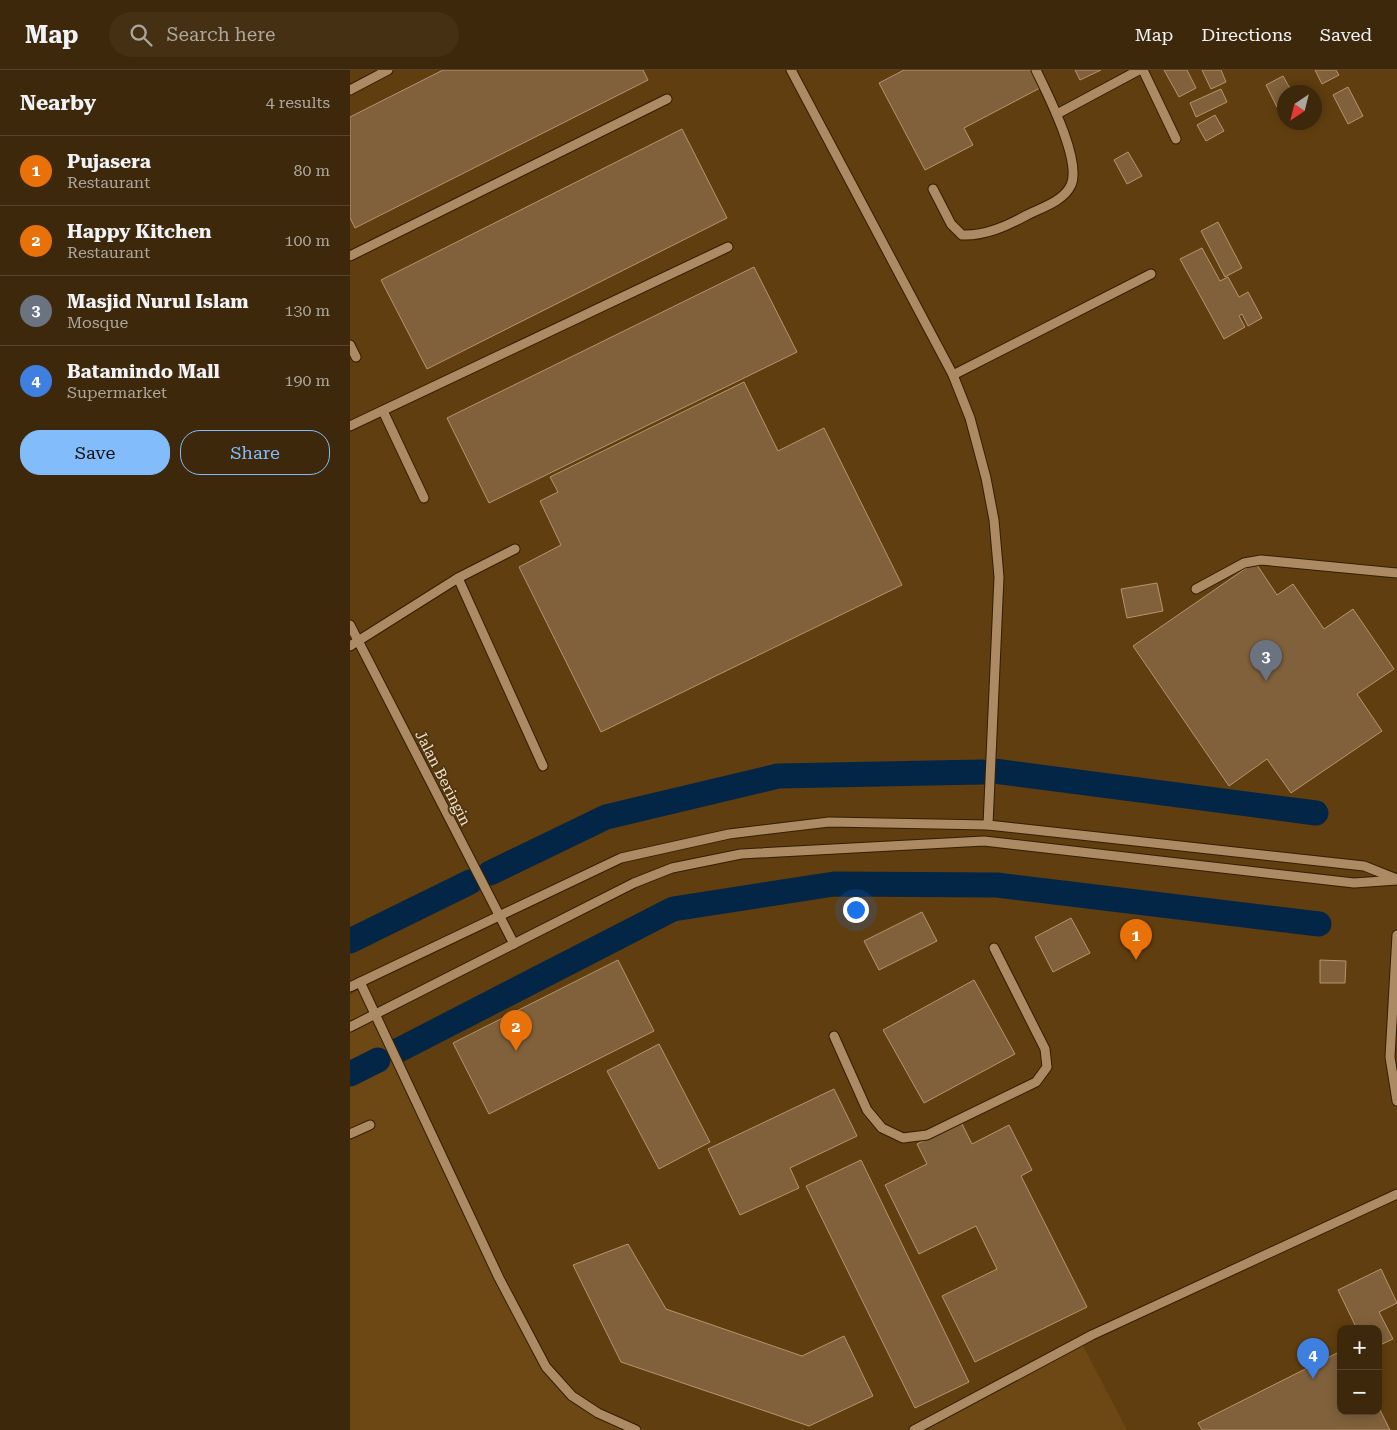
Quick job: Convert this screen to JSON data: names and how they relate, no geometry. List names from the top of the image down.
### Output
{
  "streets": {
    "street": ["Jalan Beringin"]
  },
  "north": "bottom left",
  "page": {
    "header": "Map",
    "search": "Search here",
    "nav": ["Map", "Directions", "Saved"],
    "heading": ["Nearby", "4 results"],
    "list": [
      {
        "mark": "1",
        "name": "Pujasera",
        "note": "Restaurant",
        "value": "80 m"
      },
      {
        "mark": "2",
        "name": "Happy Kitchen",
        "note": "Restaurant",
        "value": "100 m"
      },
      {
        "mark": "3",
        "name": "Masjid Nurul Islam",
        "note": "Mosque",
        "value": "130 m"
      },
      {
        "mark": "4",
        "name": "Batamindo Mall",
        "note": "Supermarket",
        "value": "190 m"
      }
    ],
    "buttons": ["Save", "Share"],
    "pins": [
      "3",
      "1",
      "2",
      "4"
    ],
    "map_buttons": ["+", "−"]
  }
}
